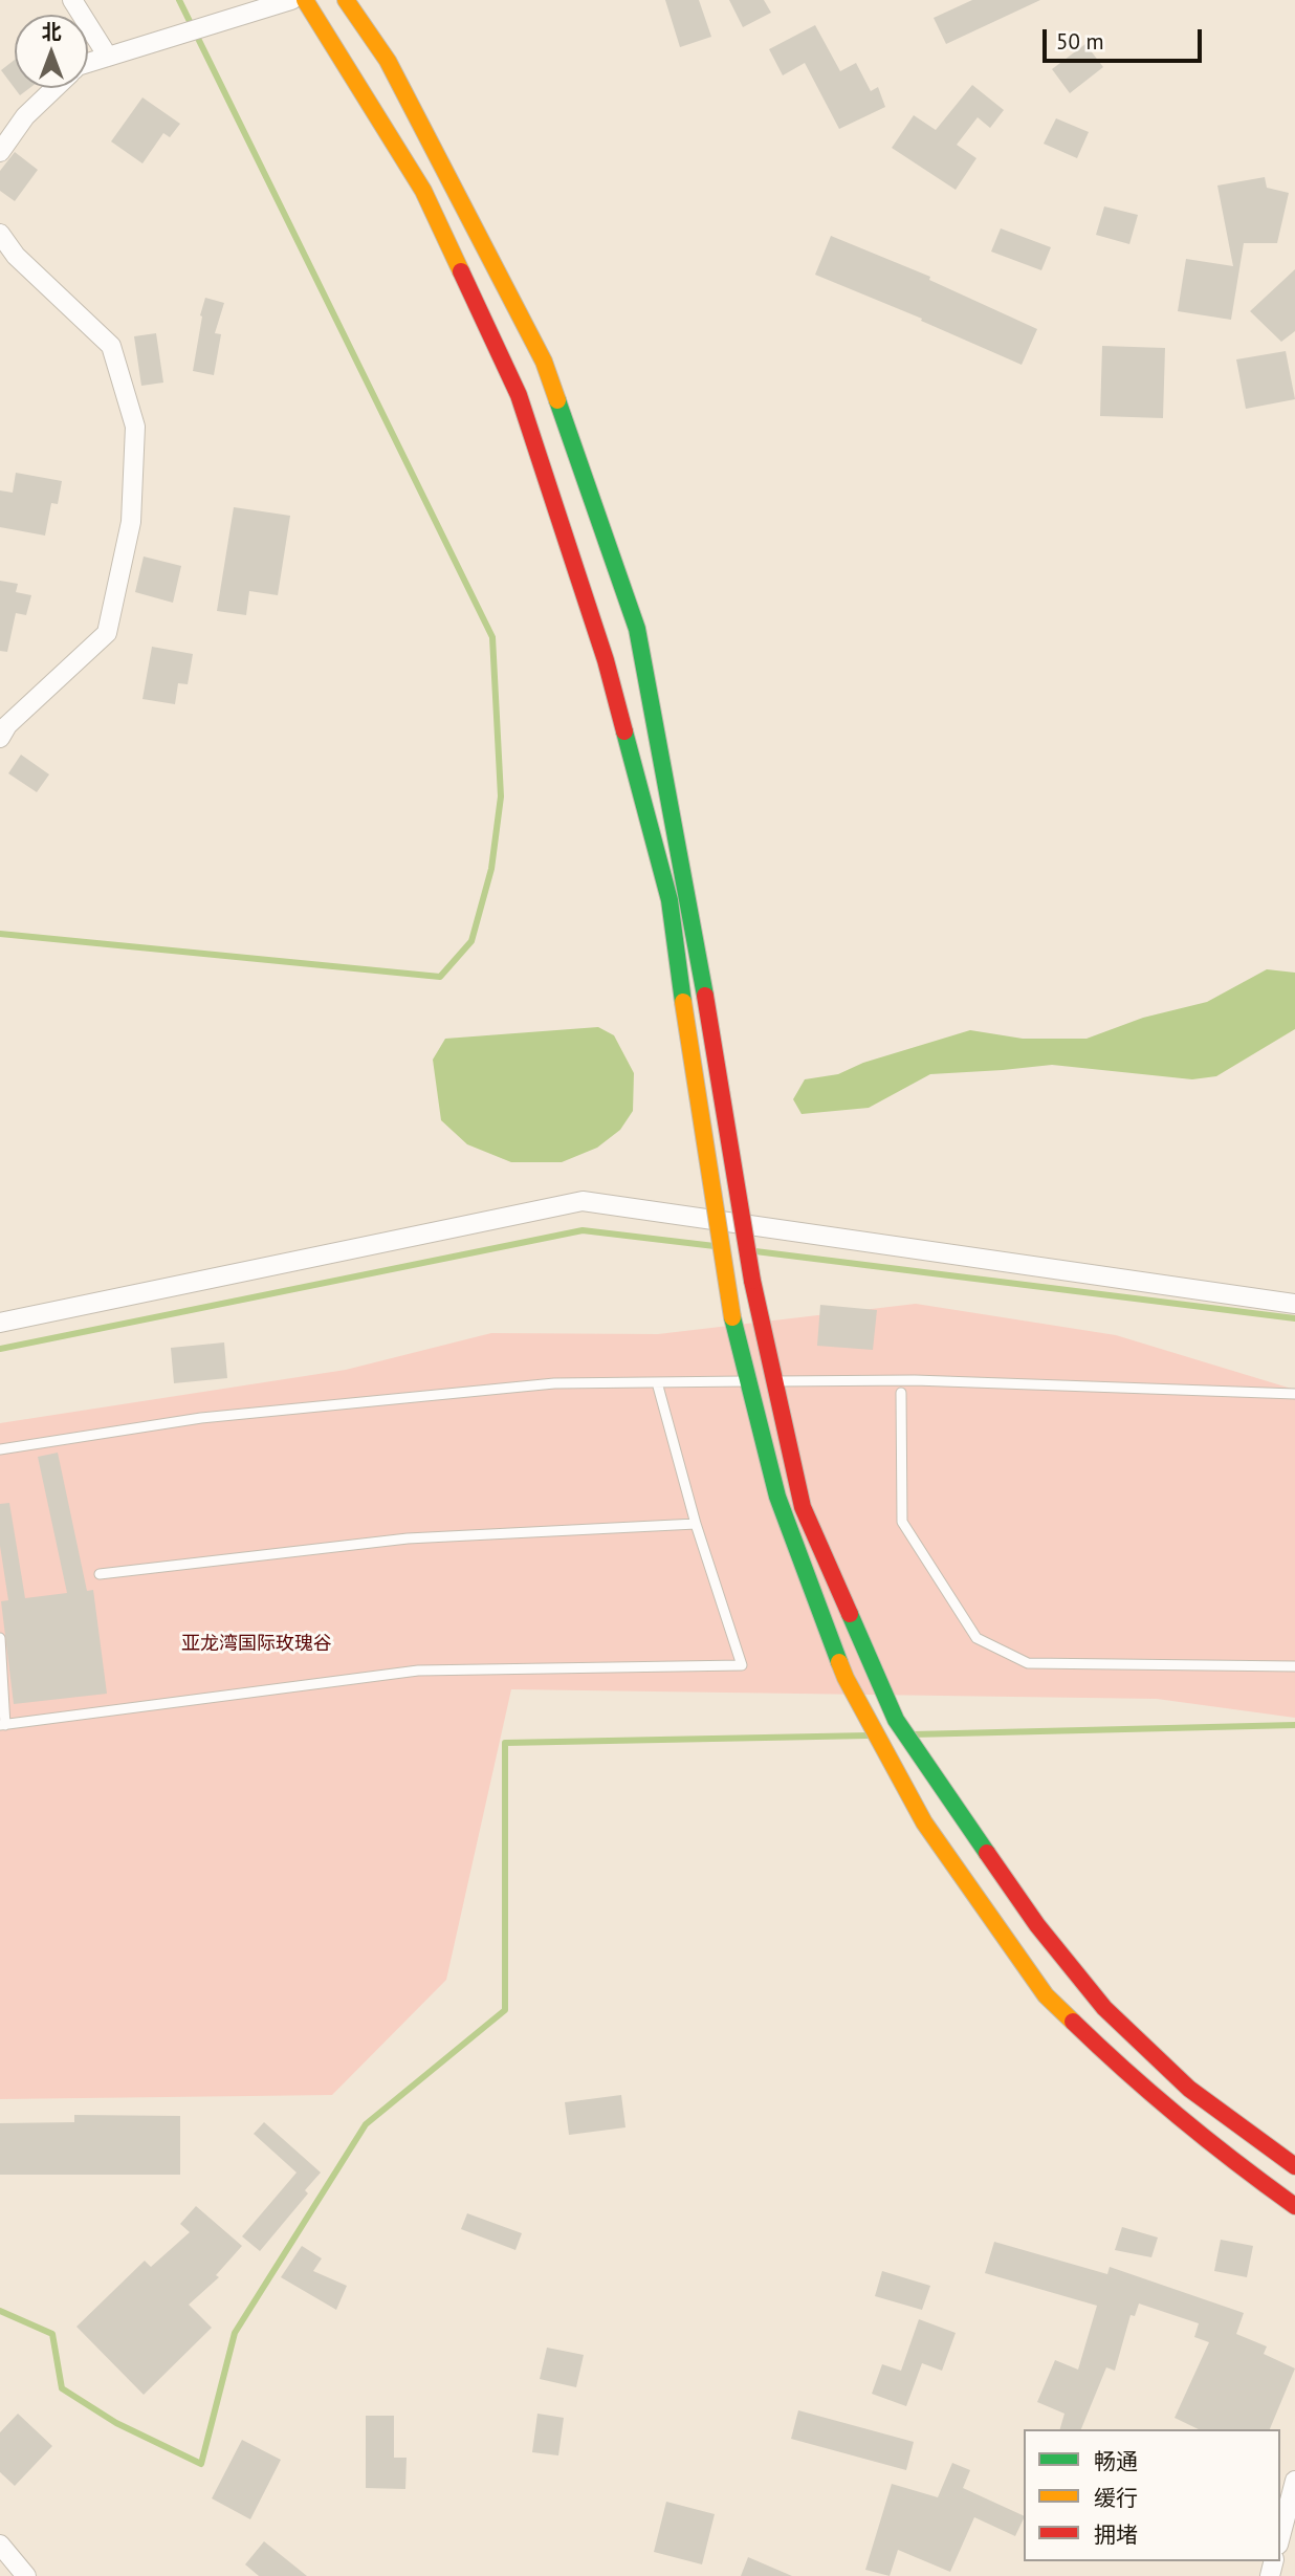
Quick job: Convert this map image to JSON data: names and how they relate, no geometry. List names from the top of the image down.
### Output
{
  "parks": ["亚龙湾国际玫瑰谷"],
  "legend": ["畅通", "缓行", "拥堵"],
  "scale_bar": "50 m",
  "north": "top"
}
